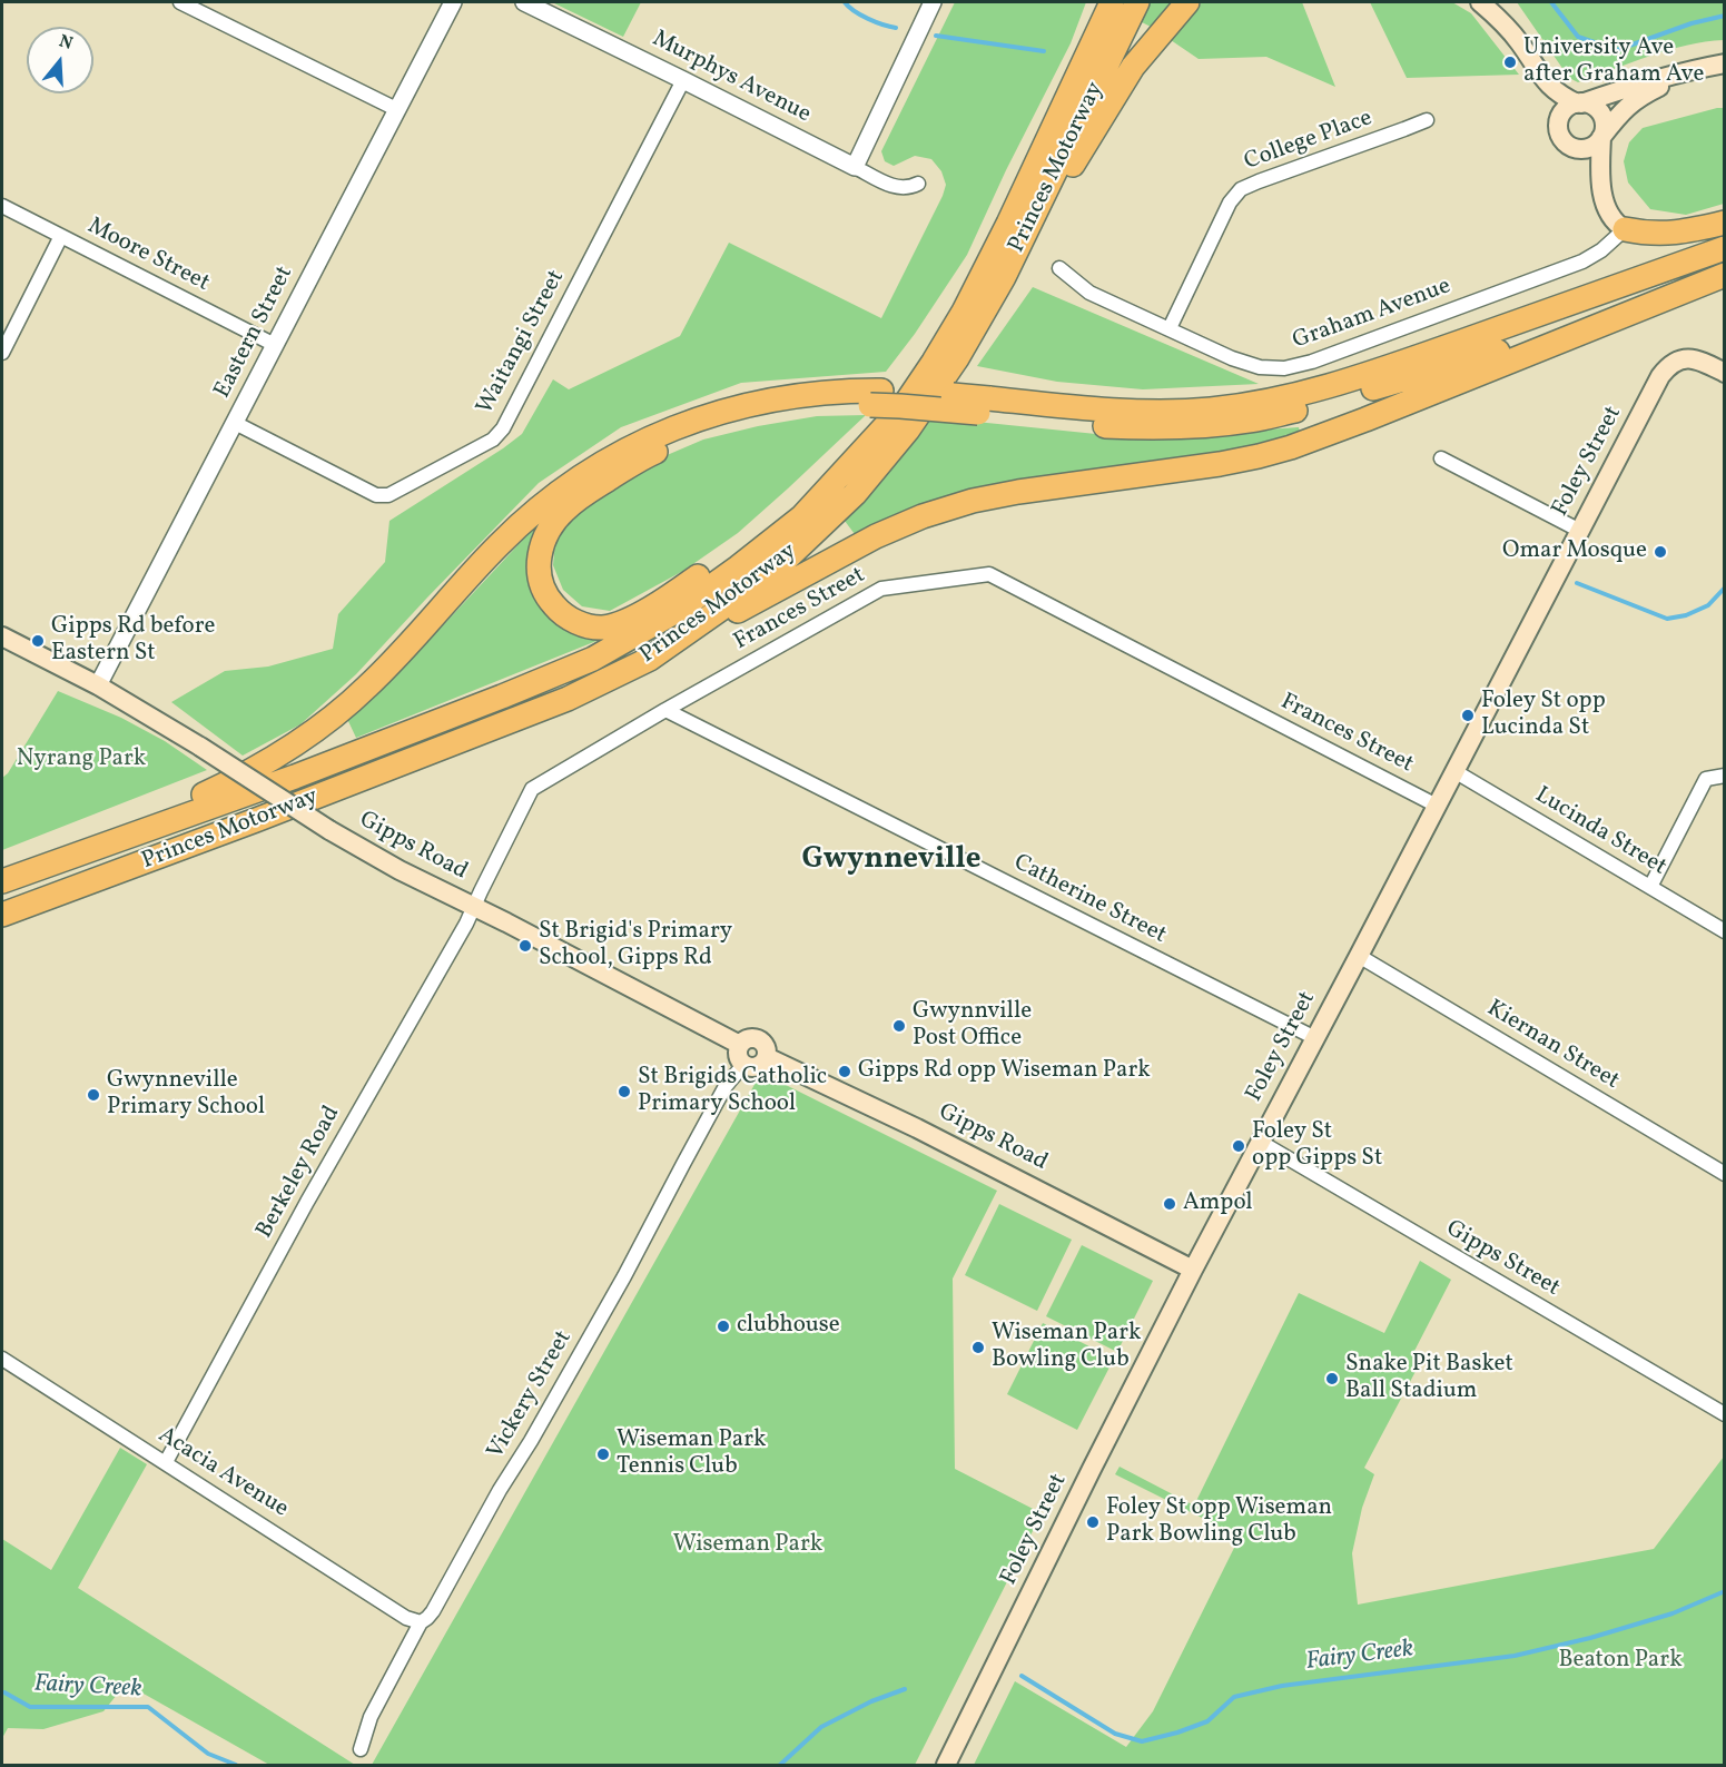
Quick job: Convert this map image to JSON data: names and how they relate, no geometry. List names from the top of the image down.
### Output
{
  "streets": {
    "highway": ["Princes Motorway"],
    "main road": ["Foley Street", "Gipps Road"],
    "street": [
      "Murphys Avenue",
      "College Place",
      "Moore Street",
      "Graham Avenue",
      "Eastern Street",
      "Waitangi Street",
      "Frances Street",
      "Lucinda Street",
      "Catherine Street",
      "Kiernan Street",
      "Berkeley Road",
      "Gipps Street",
      "Vickery Street",
      "Acacia Avenue"
    ]
  },
  "crossings": [
    ["Murphys Avenue", "Waitangi Street"],
    ["College Place", "Graham Avenue"],
    ["Moore Street", "Eastern Street"],
    ["Eastern Street", "Waitangi Street"],
    ["Eastern Street", "Gipps Road"],
    ["Foley Street", "Frances Street"],
    ["Foley Street", "Lucinda Street"],
    ["Foley Street", "Gipps Road"],
    ["Foley Street", "Catherine Street"],
    ["Foley Street", "Kiernan Street"],
    ["Foley Street", "Gipps Street"],
    ["Frances Street", "Gipps Road"],
    ["Frances Street", "Catherine Street"],
    ["Frances Street", "Berkeley Road"],
    ["Gipps Road", "Berkeley Road"],
    ["Gipps Road", "Vickery Street"],
    ["Berkeley Road", "Acacia Avenue"],
    ["Vickery Street", "Acacia Avenue"]
  ],
  "districts": ["Gwynneville"],
  "water": ["Fairy Creek"],
  "parks": ["Nyrang Park", "Wiseman Park", "Beaton Park"],
  "places": [
    "University Ave after Graham Ave",
    "Omar Mosque",
    "Gipps Rd before Eastern St",
    "Foley St opp Lucinda St",
    "St Brigid's Primary School, Gipps Rd",
    "Gwynnville Post Office",
    "Gipps Rd opp Wiseman Park",
    "St Brigids Catholic Primary School",
    "Gwynneville Primary School",
    "Foley St opp Gipps St",
    "Ampol",
    "clubhouse",
    "Wiseman Park Bowling Club",
    "Snake Pit Basket Ball Stadium",
    "Wiseman Park Tennis Club",
    "Foley St opp Wiseman Park Bowling Club"
  ],
  "north": "top"
}
